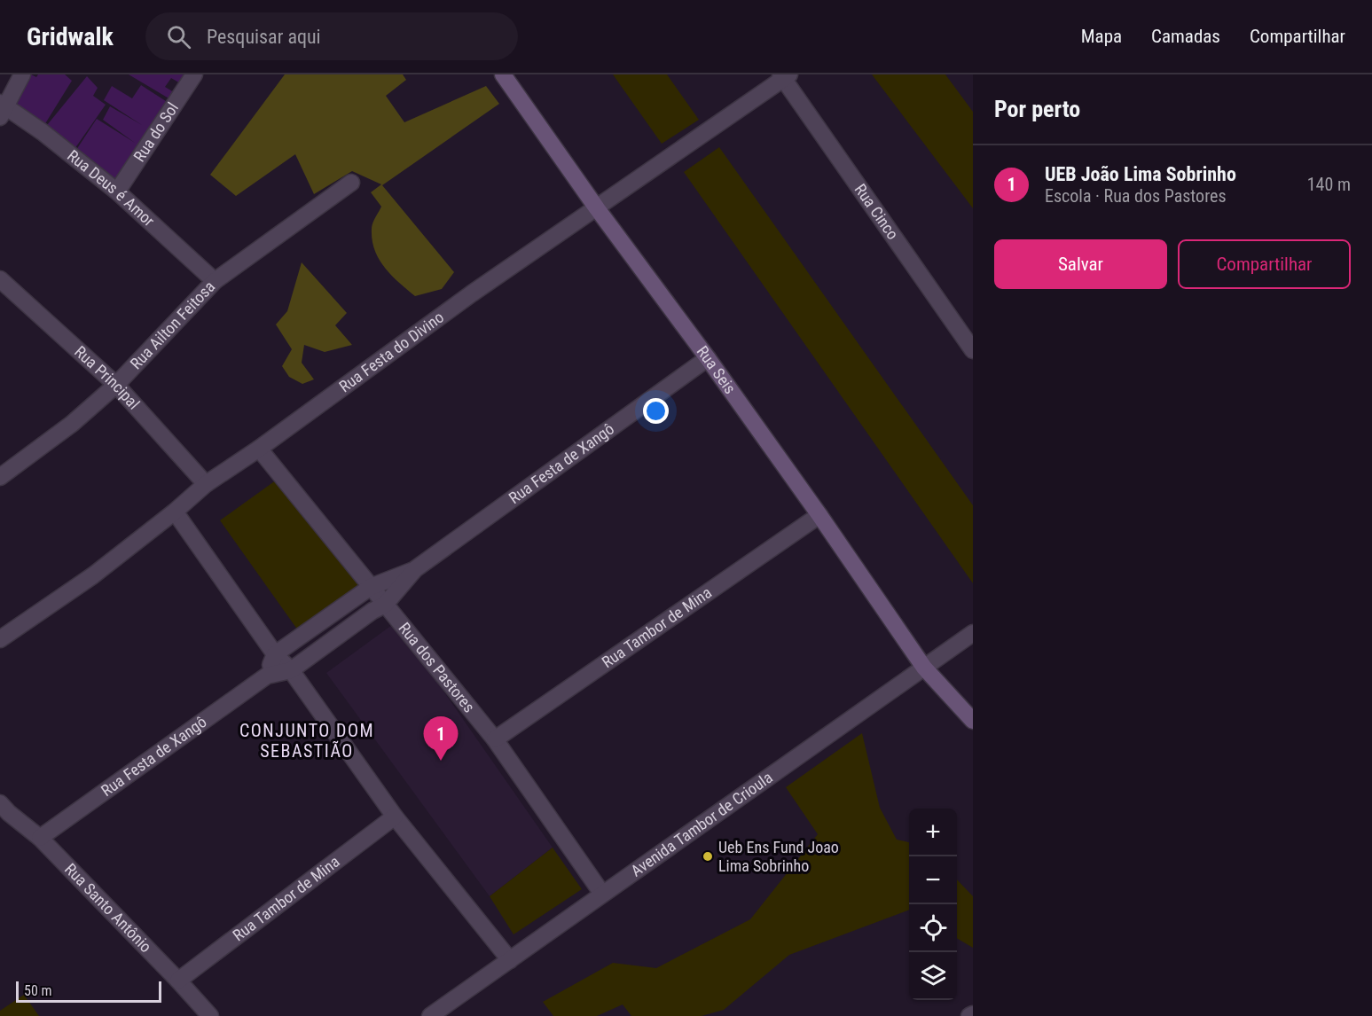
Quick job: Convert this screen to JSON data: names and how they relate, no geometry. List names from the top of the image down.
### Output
{
  "streets": {
    "street": [
      "Rua do Sol",
      "Rua Deus é Amor",
      "Rua Cinco",
      "Rua Ailton Feitosa",
      "Rua Festa do Divino",
      "Rua Seis",
      "Rua Principal",
      "Rua Festa de Xangô",
      "Rua Tambor de Mina",
      "Rua dos Pastores",
      "Avenida Tambor de Crioula",
      "Rua Santo Antônio"
    ]
  },
  "crossings": [
    ["Rua do Sol", "Rua Deus é Amor"],
    ["Rua Deus é Amor", "Rua Ailton Feitosa"],
    ["Rua Cinco", "Rua Festa do Divino"],
    ["Rua Ailton Feitosa", "Rua Principal"],
    ["Rua Festa do Divino", "Rua Seis"],
    ["Rua Festa do Divino", "Rua Principal"],
    ["Rua Festa do Divino", "Rua dos Pastores"],
    ["Rua Seis", "Rua Festa de Xangô"],
    ["Rua Seis", "Rua Tambor de Mina"],
    ["Rua Seis", "Avenida Tambor de Crioula"],
    ["Rua Festa de Xangô", "Rua dos Pastores"],
    ["Rua Festa de Xangô", "Rua Santo Antônio"],
    ["Rua Tambor de Mina", "Rua dos Pastores"],
    ["Rua Tambor de Mina", "Rua Santo Antônio"],
    ["Rua dos Pastores", "Avenida Tambor de Crioula"]
  ],
  "districts": ["CONJUNTO DOM SEBASTIÃO"],
  "places": ["Ueb Ens Fund Joao Lima Sobrinho"],
  "scale_bar": "50 m",
  "page": {
    "header": "Gridwalk",
    "search": "Pesquisar aqui",
    "nav": ["Mapa", "Camadas", "Compartilhar"],
    "heading": "Por perto",
    "list": [
      {
        "mark": "1",
        "name": "UEB João Lima Sobrinho",
        "note": "Escola · Rua dos Pastores",
        "value": "140 m"
      }
    ],
    "buttons": ["Salvar", "Compartilhar"],
    "pins": "1",
    "map_buttons": ["+", "−"],
    "scale": "50 m"
  }
}
